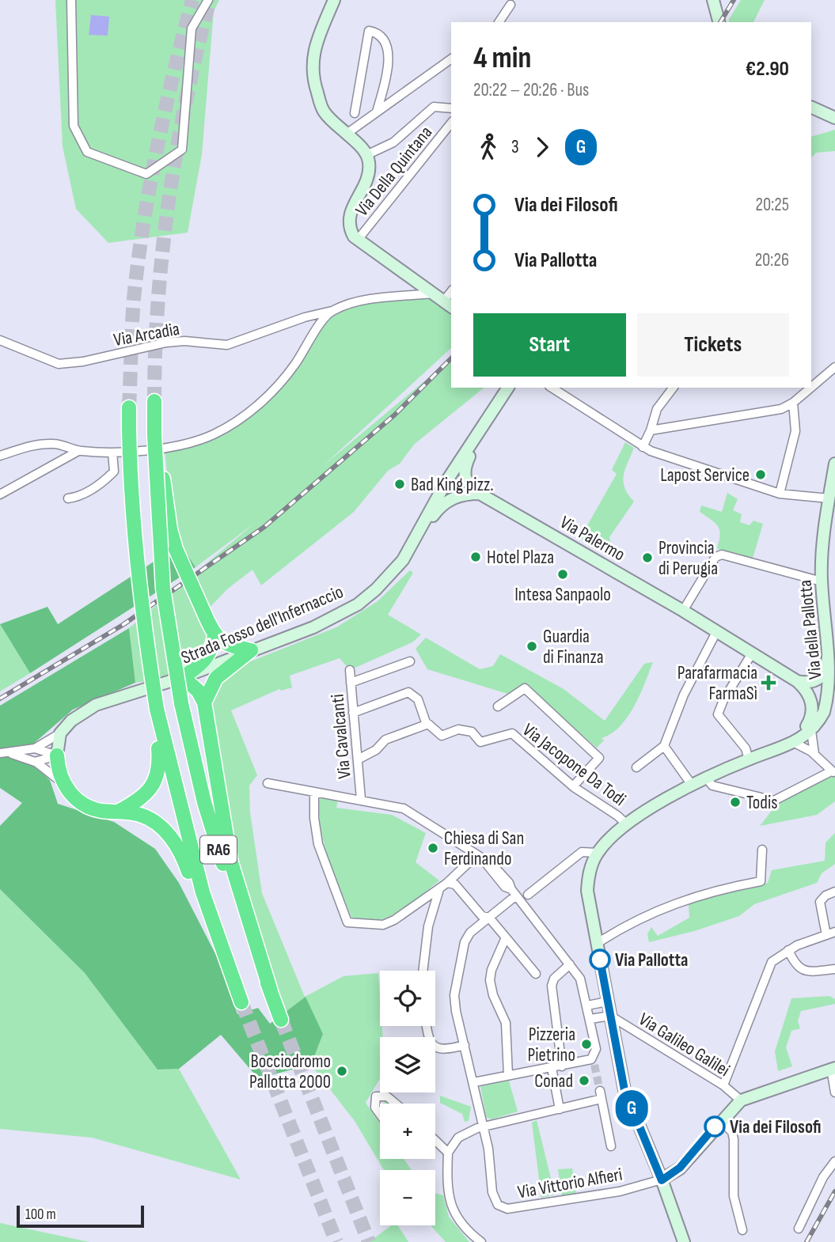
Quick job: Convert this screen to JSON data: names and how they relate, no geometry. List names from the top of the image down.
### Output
{
  "streets": {
    "highway": ["RA6"],
    "main road": ["Via Palermo", "Strada Fosso dell'Infernaccio", "Via della Pallotta"],
    "street": [
      "Via Della Quintana",
      "Via Arcadia",
      "Via Cavalcanti",
      "Via Jacopone Da Todi",
      "Via Galileo Galilei",
      "Via Vittorio Alfieri"
    ]
  },
  "crossings": [
    ["Via Palermo", "Via della Pallotta"],
    ["Via della Pallotta", "Via Jacopone Da Todi"],
    ["Via della Pallotta", "Via Galileo Galilei"],
    ["Via della Pallotta", "Via Vittorio Alfieri"]
  ],
  "places": {
    "other": [
      "Lapost Service",
      "Bad King pizz.",
      "Hotel Plaza",
      "Provincia di Perugia",
      "Intesa Sanpaolo",
      "Guardia di Finanza",
      "Todis",
      "Chiesa di San Ferdinando",
      "Via Pallotta",
      "Pizzeria Pietrino",
      "Bocciodromo Pallotta 2000",
      "Conad",
      "Via dei Filosofi"
    ],
    "health": ["Parafarmacia FarmaSì"]
  },
  "lines": ["bus line G"],
  "scale_bar": "100 m",
  "page": {
    "on_map": "G",
    "heading": ["4 min", "20:22 – 20:26 · Bus", "€2.90"],
    "legs": ["3", "G"],
    "list": [
      {
        "name": "Via dei Filosofi",
        "value": "20:25"
      },
      {
        "name": "Via Pallotta",
        "value": "20:26"
      }
    ],
    "buttons": ["Start", "Tickets"],
    "map_buttons": ["+", "−"],
    "scale": "100 m"
  }
}
